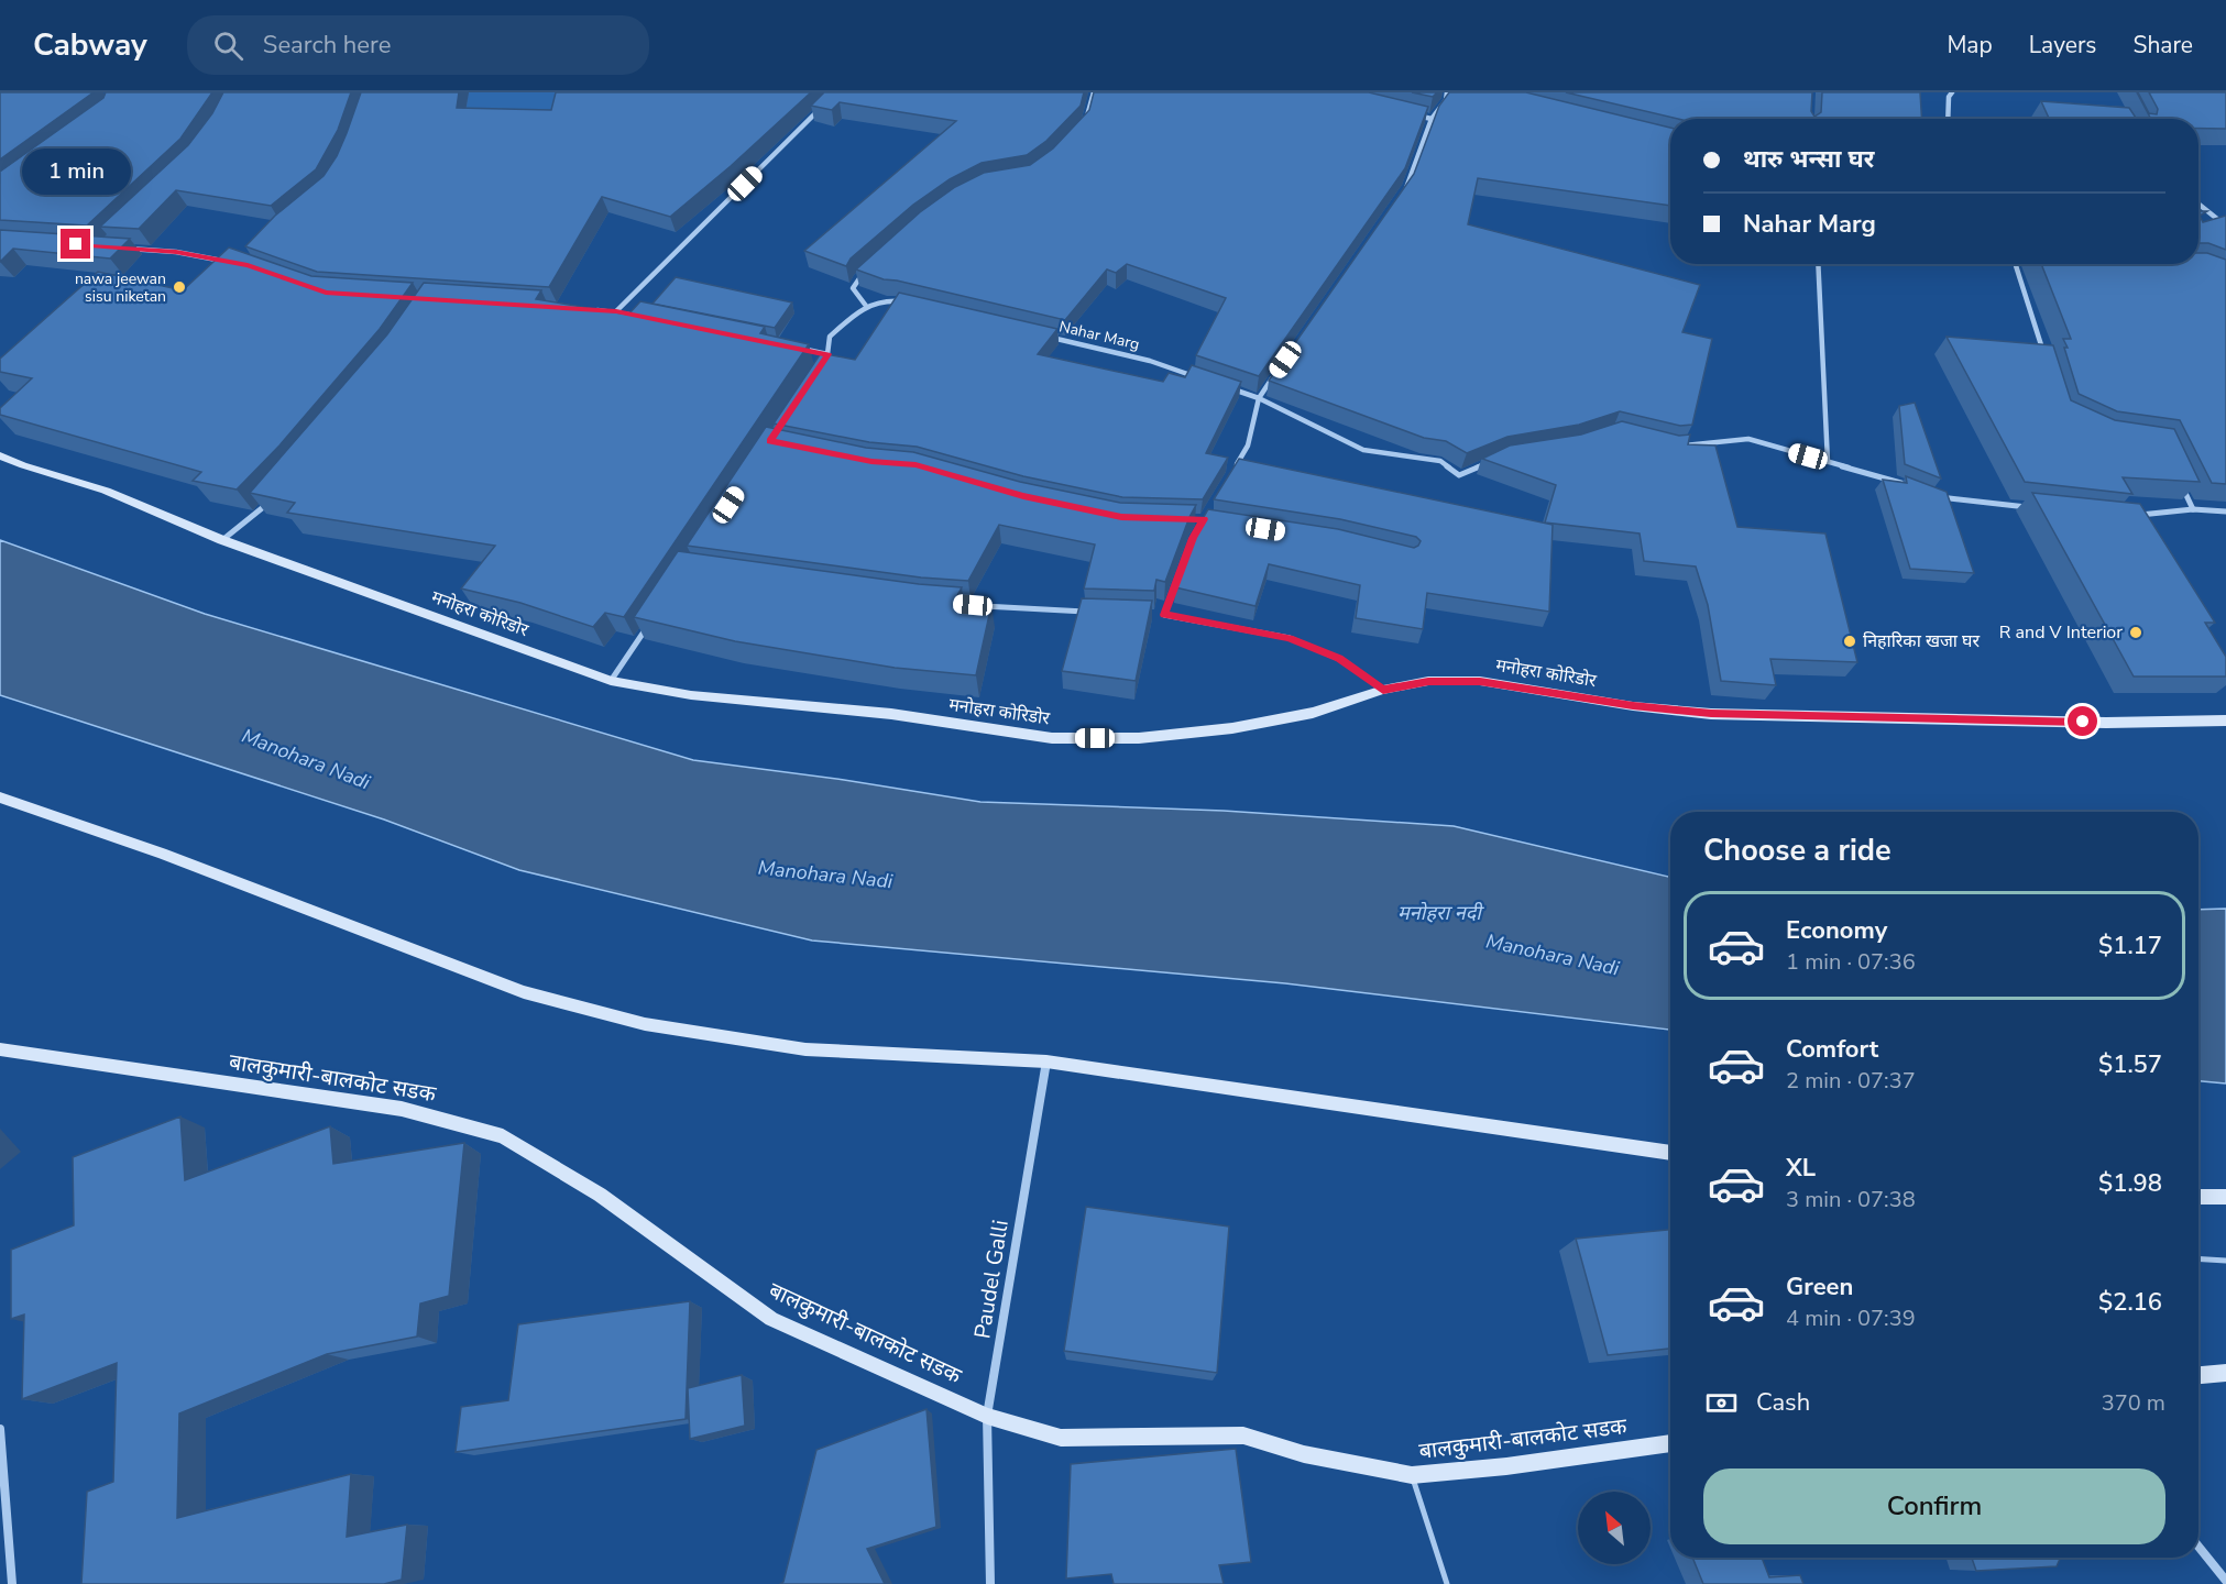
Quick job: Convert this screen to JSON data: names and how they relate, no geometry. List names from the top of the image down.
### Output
{
  "streets": {
    "main road": ["मनोहरा कोरिडोर", "बालकुमारी-बालकोट सडक"],
    "street": ["Nahar Marg", "Paudel Galli"]
  },
  "crossings": [
    ["बालकुमारी-बालकोट सडक", "Paudel Galli"]
  ],
  "water": ["Manohara Nadi", "मनोहरा नदी"],
  "places": ["nawa jeewan sisu niketan", "R and V Interior", "निहारिका खजा घर"],
  "north": "top left",
  "page": {
    "header": "Cabway",
    "search": "Search here",
    "nav": ["Map", "Layers", "Share"],
    "banner": ["थारु भन्सा घर", "Nahar Marg"],
    "bubble": "1 min",
    "heading": "Choose a ride",
    "list": [
      {
        "name": "Economy",
        "note": "1 min · 07:36",
        "value": "$1.17"
      },
      {
        "name": "Comfort",
        "note": "2 min · 07:37",
        "value": "$1.57"
      },
      {
        "name": "XL",
        "note": "3 min · 07:38",
        "value": "$1.98"
      },
      {
        "name": "Green",
        "note": "4 min · 07:39",
        "value": "$2.16"
      }
    ],
    "pay": ["Cash", "370 m"],
    "buttons": "Confirm"
  }
}
